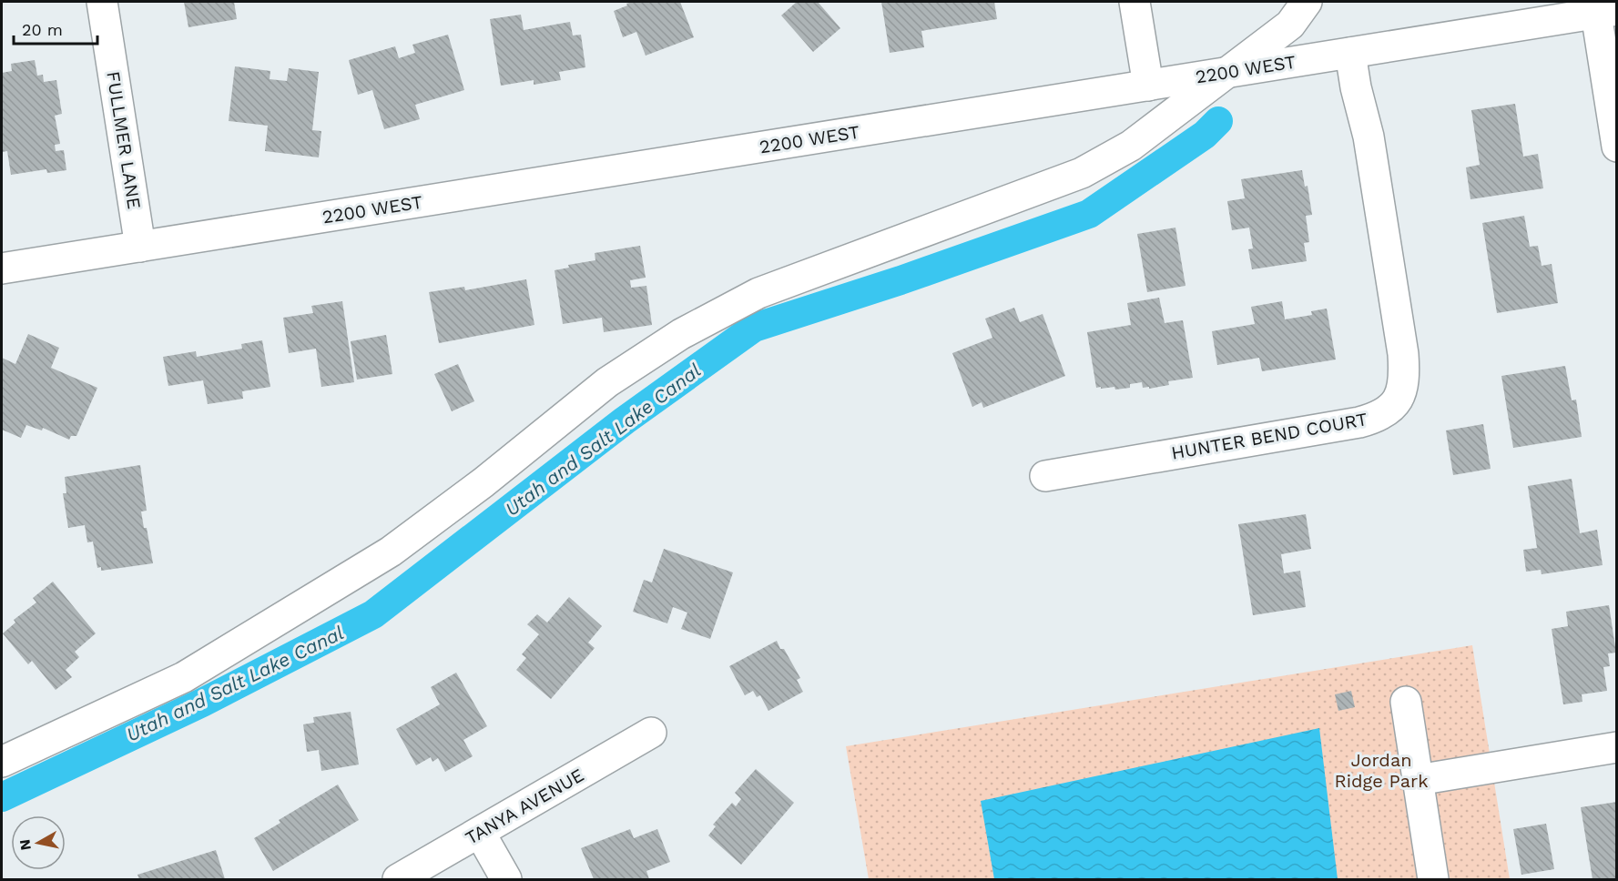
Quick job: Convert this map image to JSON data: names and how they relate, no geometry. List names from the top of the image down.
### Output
{
  "streets": {
    "street": [
      "2200 WEST",
      "FULLMER LANE",
      "HUNTER BEND COURT",
      "TANYA AVENUE"
    ]
  },
  "crossings": [
    ["2200 WEST", "FULLMER LANE"],
    ["2200 WEST", "HUNTER BEND COURT"]
  ],
  "water": ["Utah and Salt Lake Canal"],
  "parks": ["Jordan Ridge Park"],
  "scale_bar": "20 m",
  "north": "left"
}
